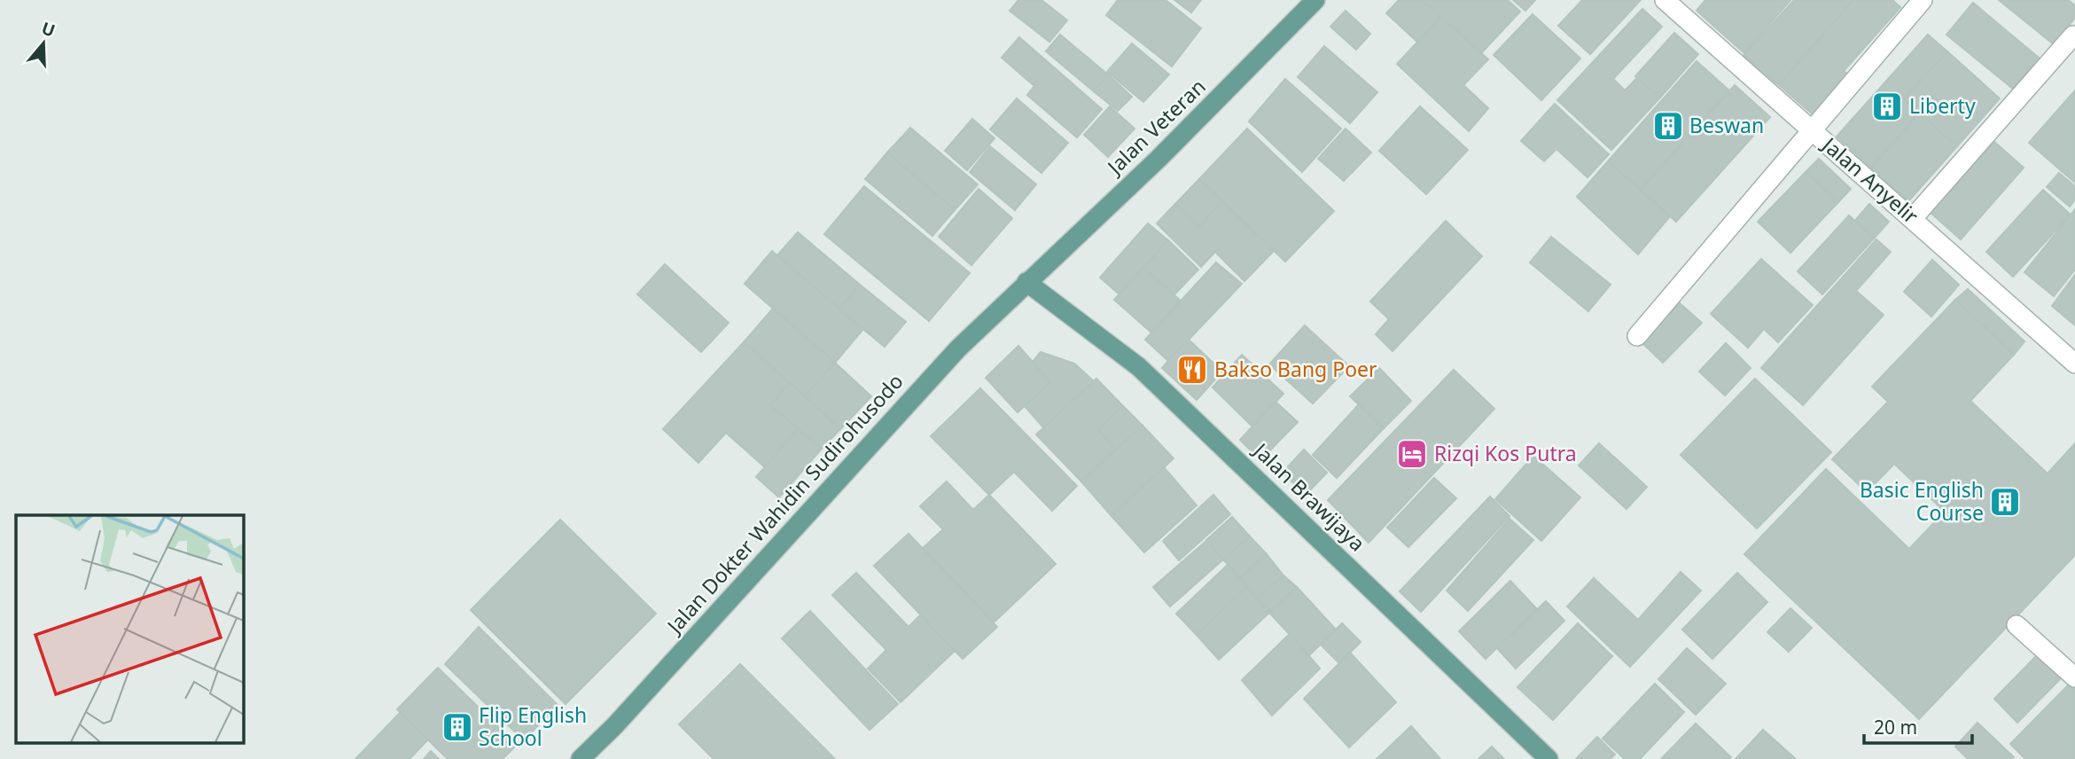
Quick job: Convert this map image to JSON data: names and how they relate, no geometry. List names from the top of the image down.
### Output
{
  "streets": {
    "main road": ["Jalan Veteran", "Jalan Brawijaya", "Jalan Dokter Wahidin Sudirohusodo"],
    "street": ["Jalan Anyelir"]
  },
  "crossings": [
    ["Jalan Veteran", "Jalan Brawijaya"],
    ["Jalan Veteran", "Jalan Dokter Wahidin Sudirohusodo"],
    ["Jalan Brawijaya", "Jalan Dokter Wahidin Sudirohusodo"]
  ],
  "places": {
    "building": [
      "Liberty",
      "Beswan",
      "Basic English Course",
      "Flip English School"
    ],
    "restaurant": ["Bakso Bang Poer"],
    "hotel": ["Rizqi Kos Putra"]
  },
  "scale_bar": "20 m",
  "north": "top"
}
